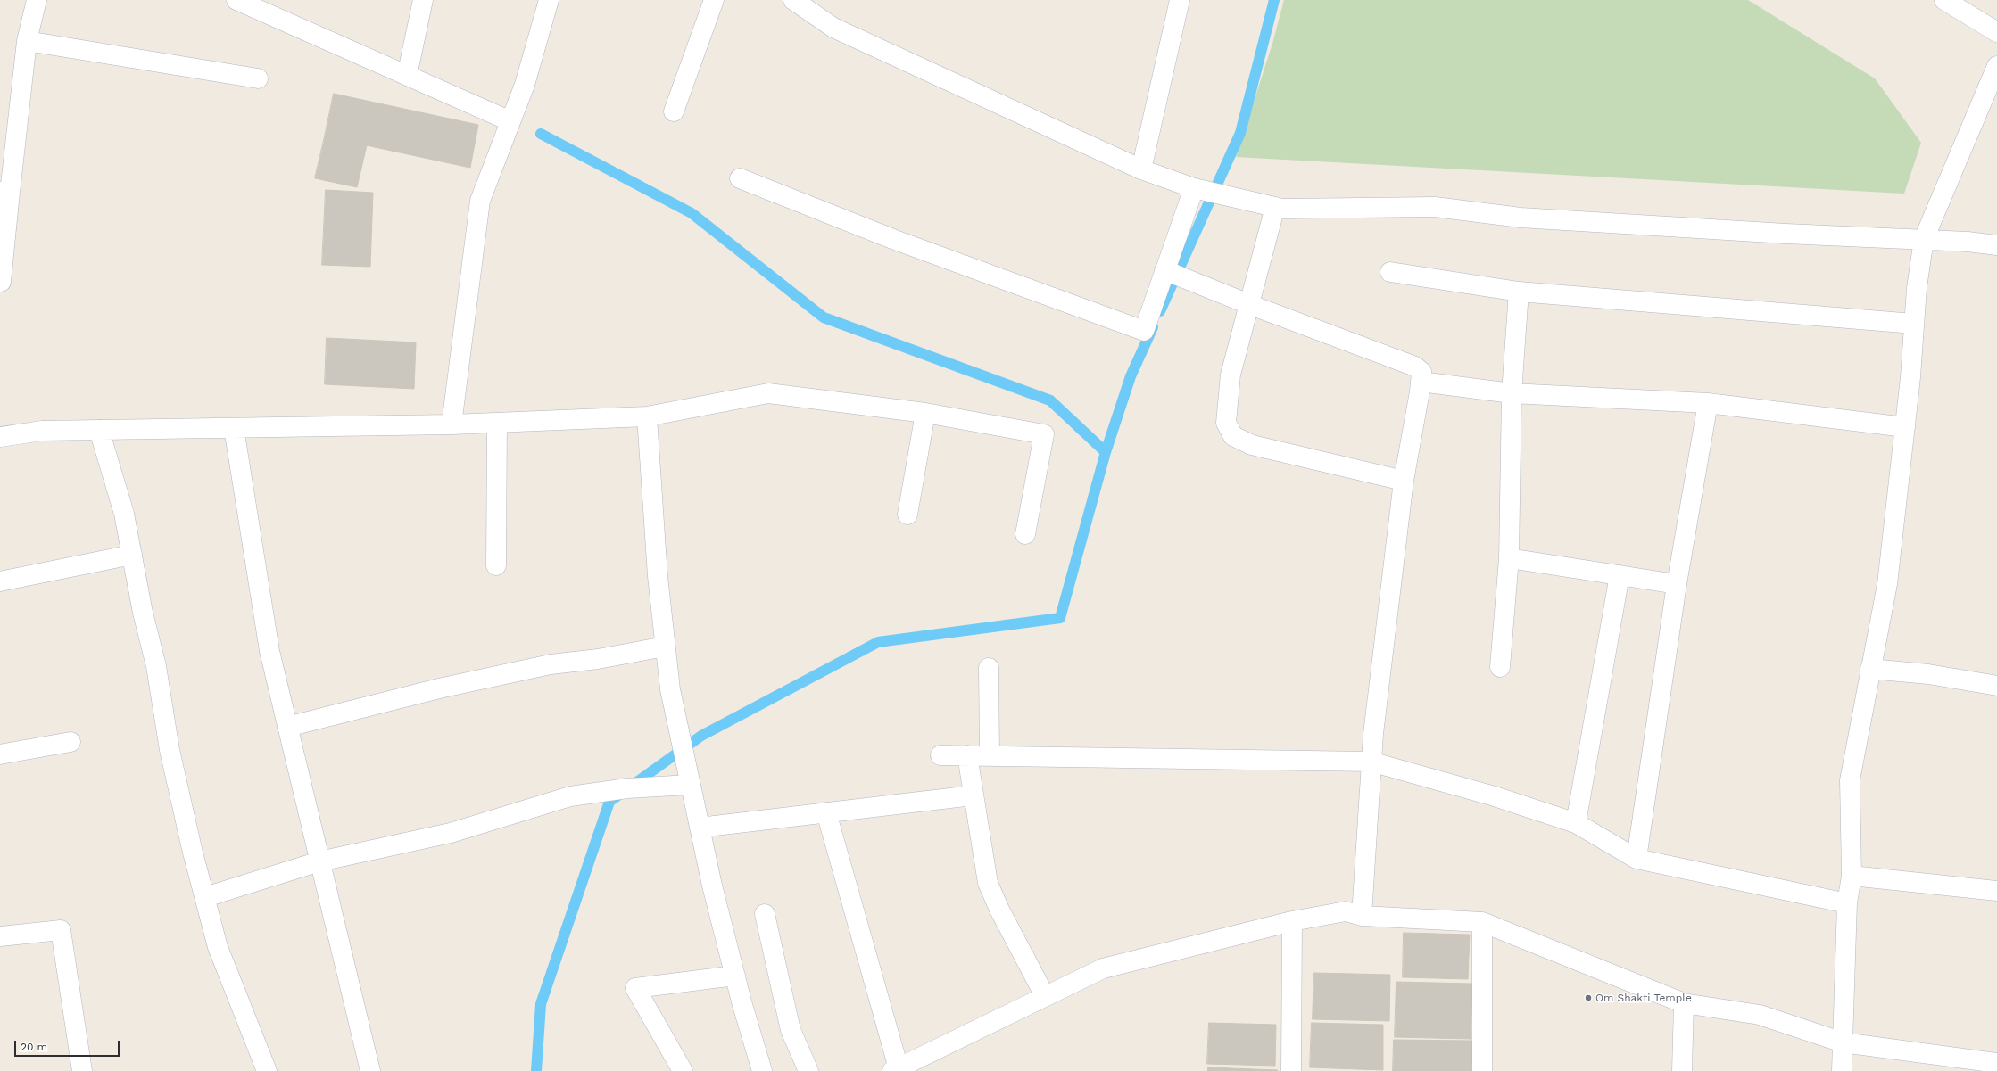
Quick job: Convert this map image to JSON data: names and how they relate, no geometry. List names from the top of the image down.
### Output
{
  "places": ["Om Shakti Temple"],
  "scale_bar": "20 m"
}
